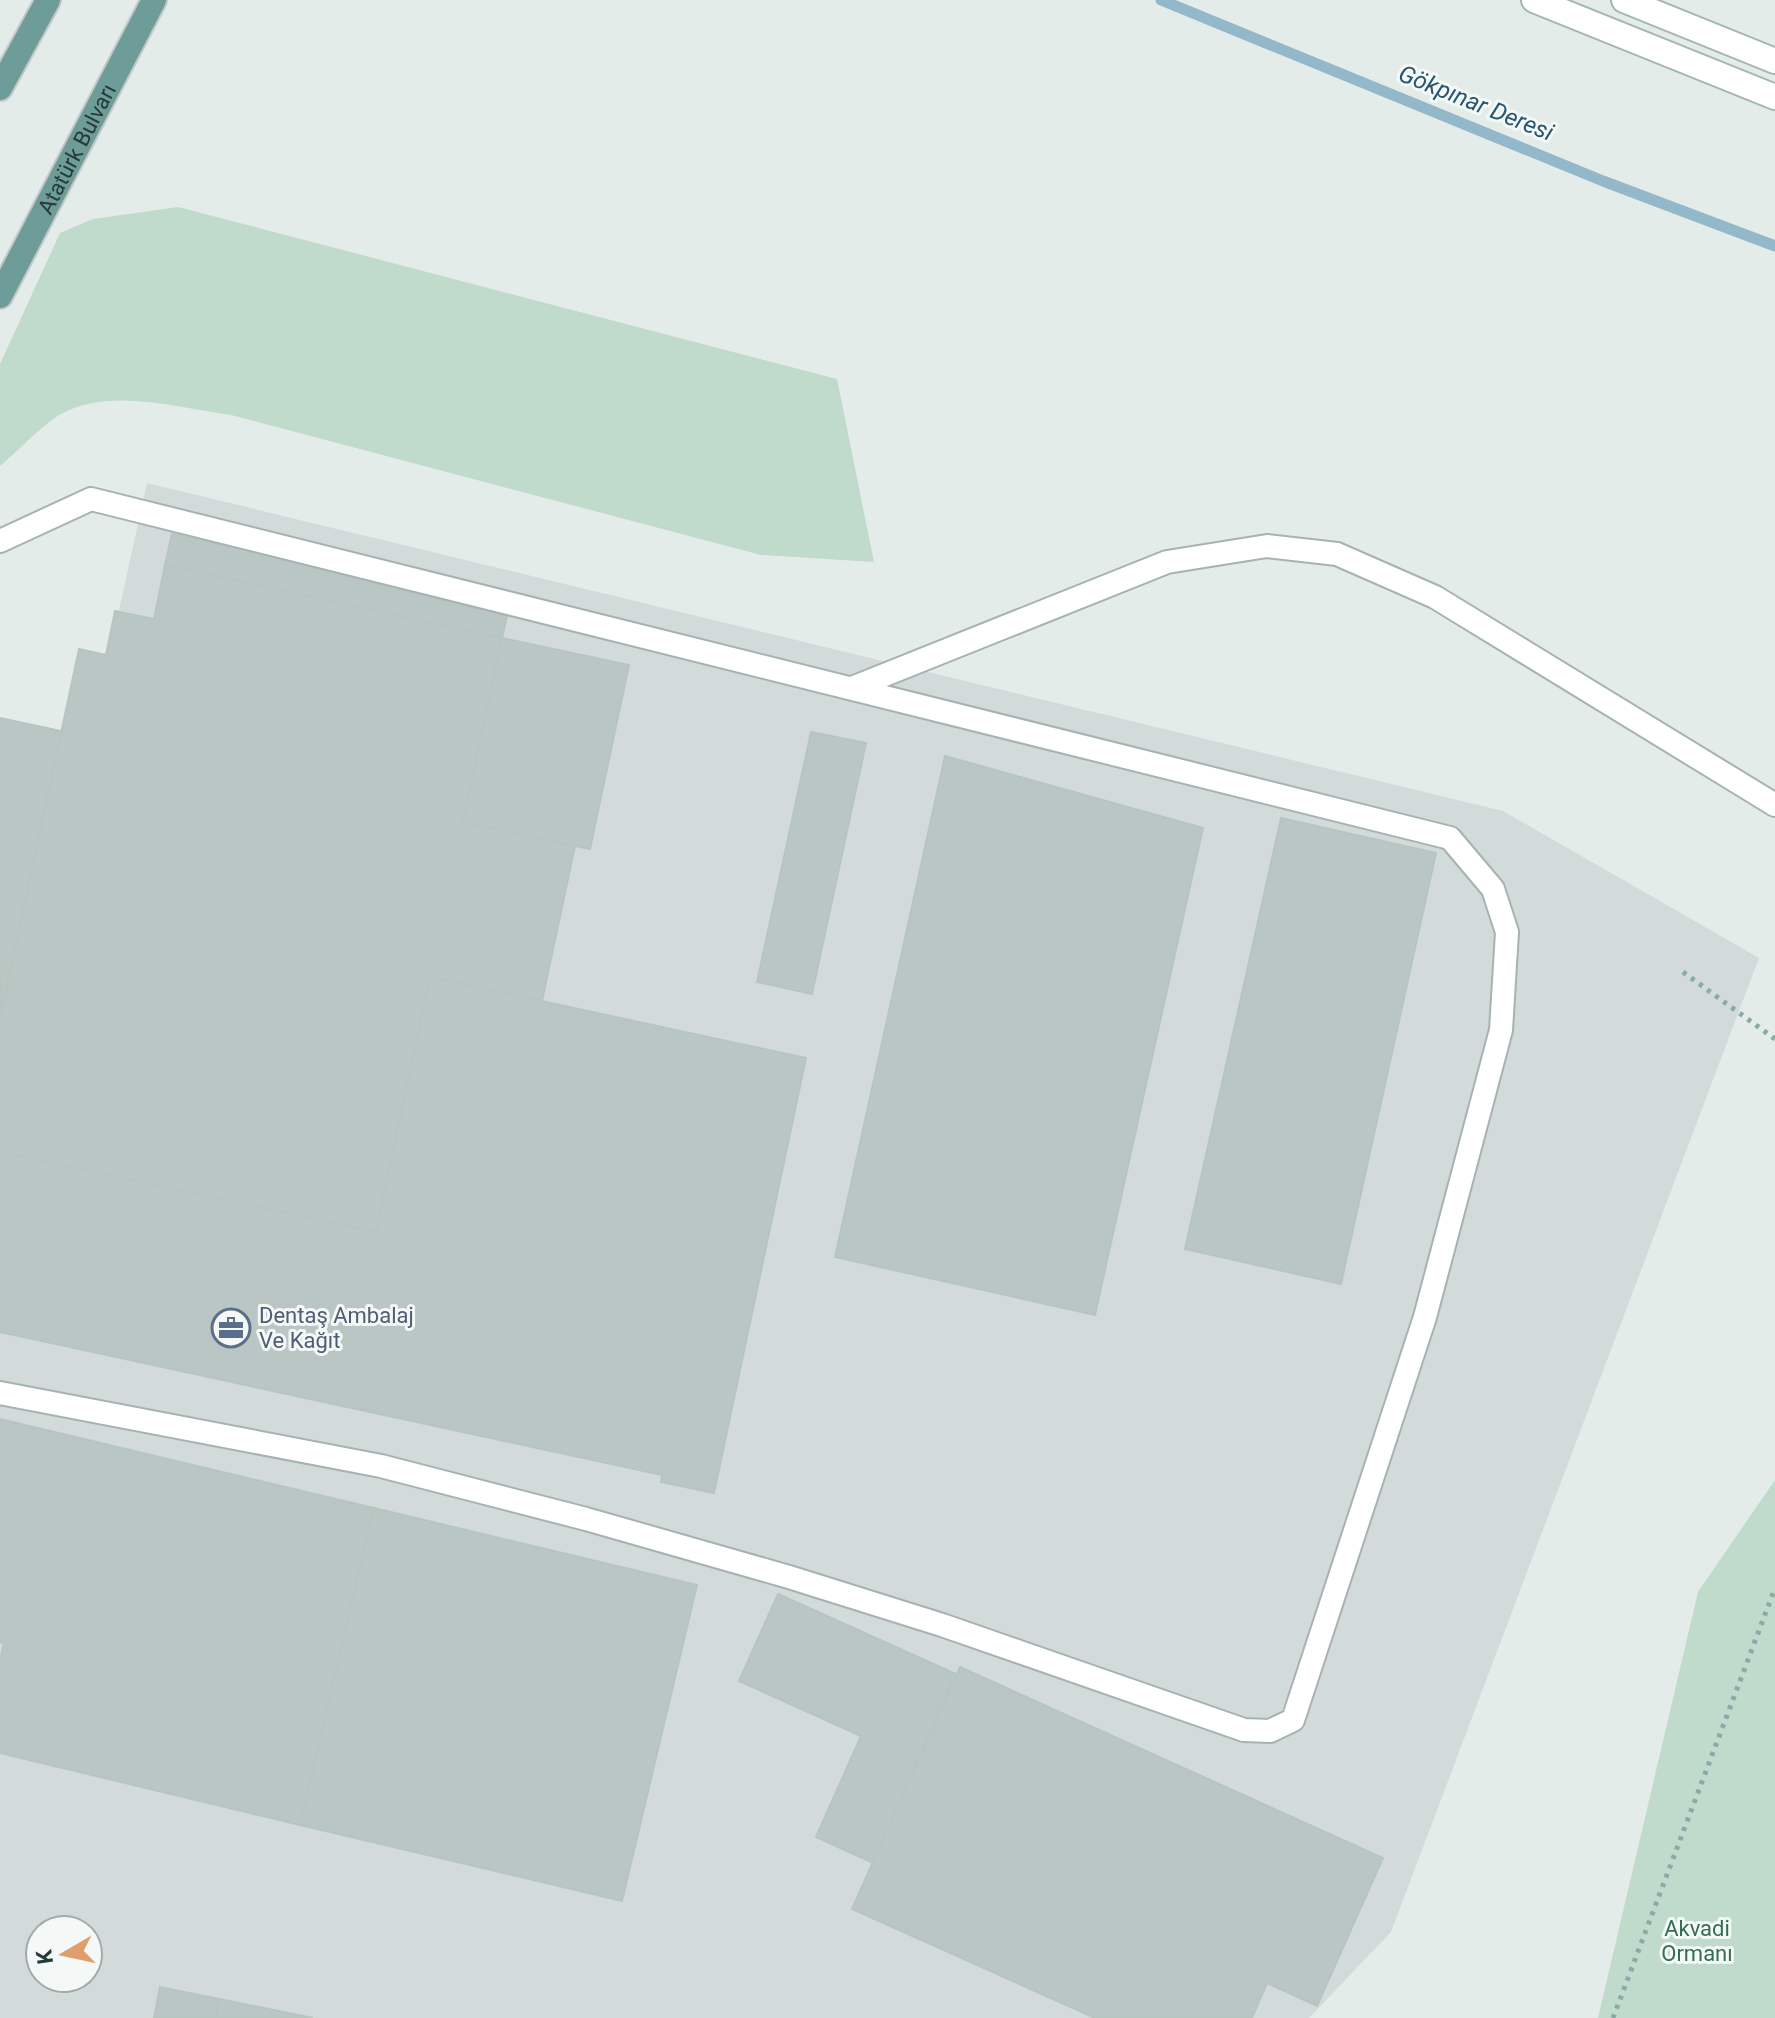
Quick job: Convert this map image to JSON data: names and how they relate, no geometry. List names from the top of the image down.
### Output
{
  "streets": {
    "main road": ["Atatürk Bulvarı"]
  },
  "water": ["Gökpınar Deresi"],
  "parks": ["Akvadi Ormanı"],
  "places": {
    "office": ["Dentaş Ambalaj Ve Kağıt"]
  },
  "north": "left"
}
